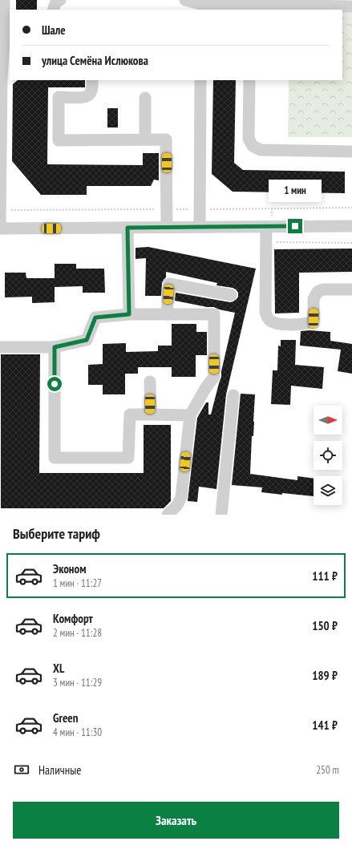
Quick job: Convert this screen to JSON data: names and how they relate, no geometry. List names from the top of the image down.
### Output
{
  "north": "right",
  "page": {
    "banner": ["Шале", "улица Семёна Ислюкова"],
    "bubble": "1 мин",
    "heading": "Выберите тариф",
    "list": [
      {
        "name": "Эконом",
        "note": "1 мин · 11:27",
        "value": "111 ₽"
      },
      {
        "name": "Комфорт",
        "note": "2 мин · 11:28",
        "value": "150 ₽"
      },
      {
        "name": "XL",
        "note": "3 мин · 11:29",
        "value": "189 ₽"
      },
      {
        "name": "Green",
        "note": "4 мин · 11:30",
        "value": "141 ₽"
      }
    ],
    "pay": ["Наличные", "250 m"],
    "buttons": "Заказать"
  }
}
